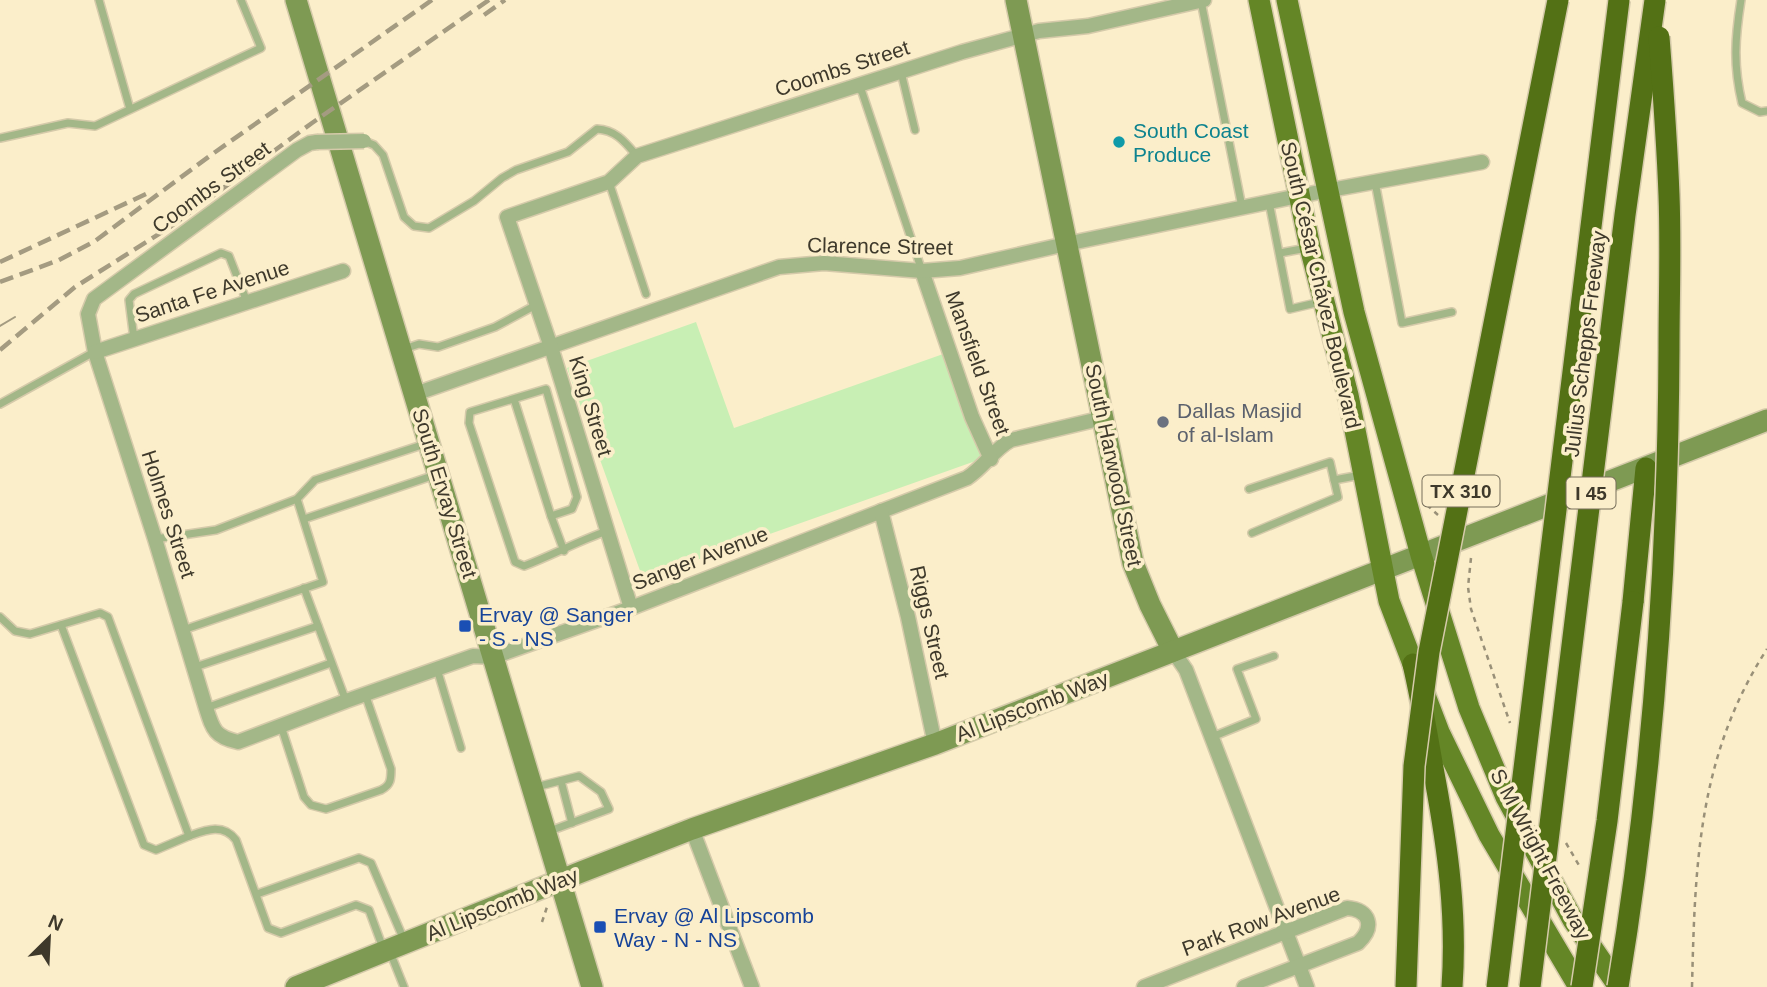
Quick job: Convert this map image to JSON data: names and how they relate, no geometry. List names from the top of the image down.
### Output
{
  "streets": {
    "highway": ["Julius Schepps Freeway", "TX 310", "I 45"],
    "main road": ["South César Chávez Boulevard", "S M Wright Freeway"],
    "street": [
      "Coombs Street",
      "Clarence Street",
      "Santa Fe Avenue",
      "Mansfield Street",
      "King Street",
      "South Harwood Street",
      "South Ervay Street",
      "Holmes Street",
      "Sanger Avenue",
      "Riggs Street",
      "Al Lipscomb Way",
      "Park Row Avenue"
    ]
  },
  "crossings": [
    ["Coombs Street", "Mansfield Street"],
    ["Coombs Street", "King Street"],
    ["Coombs Street", "South Harwood Street"],
    ["Coombs Street", "Holmes Street"],
    ["Clarence Street", "South César Chávez Boulevard"],
    ["Clarence Street", "Mansfield Street"],
    ["Clarence Street", "King Street"],
    ["Clarence Street", "South Harwood Street"],
    ["Clarence Street", "South Ervay Street"],
    ["South César Chávez Boulevard", "Al Lipscomb Way"],
    ["South César Chávez Boulevard", "S M Wright Freeway"],
    ["Santa Fe Avenue", "Holmes Street"],
    ["Mansfield Street", "Sanger Avenue"],
    ["King Street", "Sanger Avenue"],
    ["South Harwood Street", "Sanger Avenue"],
    ["South Harwood Street", "Al Lipscomb Way"],
    ["South Harwood Street", "Park Row Avenue"],
    ["South Ervay Street", "Sanger Avenue"],
    ["South Ervay Street", "Al Lipscomb Way"],
    ["Holmes Street", "Sanger Avenue"],
    ["Sanger Avenue", "Riggs Street"],
    ["Riggs Street", "Al Lipscomb Way"],
    ["Al Lipscomb Way", "S M Wright Freeway"]
  ],
  "places": {
    "other": ["South Coast Produce", "Dallas Masjid of al-Islam"],
    "transit": ["Ervay @ Sanger - S - NS", "Ervay @ Al Lipscomb Way - N - NS"]
  },
  "north": "top right"
}
